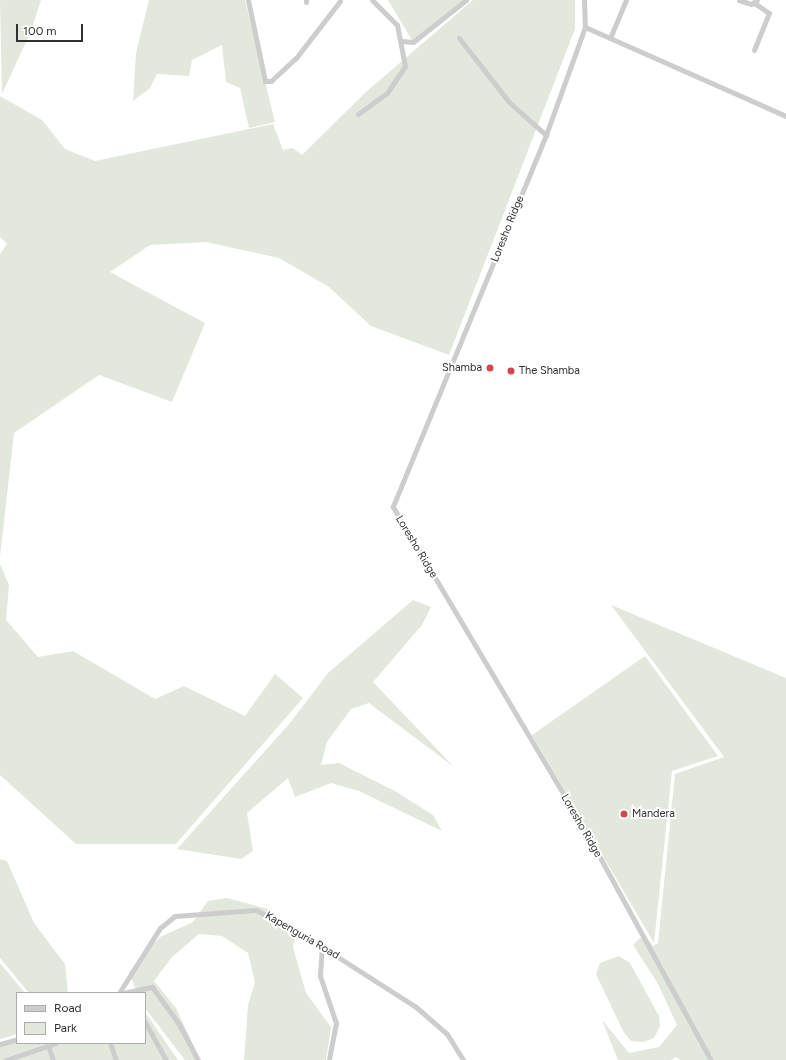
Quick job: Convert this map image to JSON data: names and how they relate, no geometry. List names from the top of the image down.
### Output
{
  "streets": {
    "street": ["Loresho Ridge", "Kapenguria Road"]
  },
  "places": ["Shamba", "The Shamba", "Mandera"],
  "legend": ["Road", "Park"],
  "scale_bar": "100 m"
}
